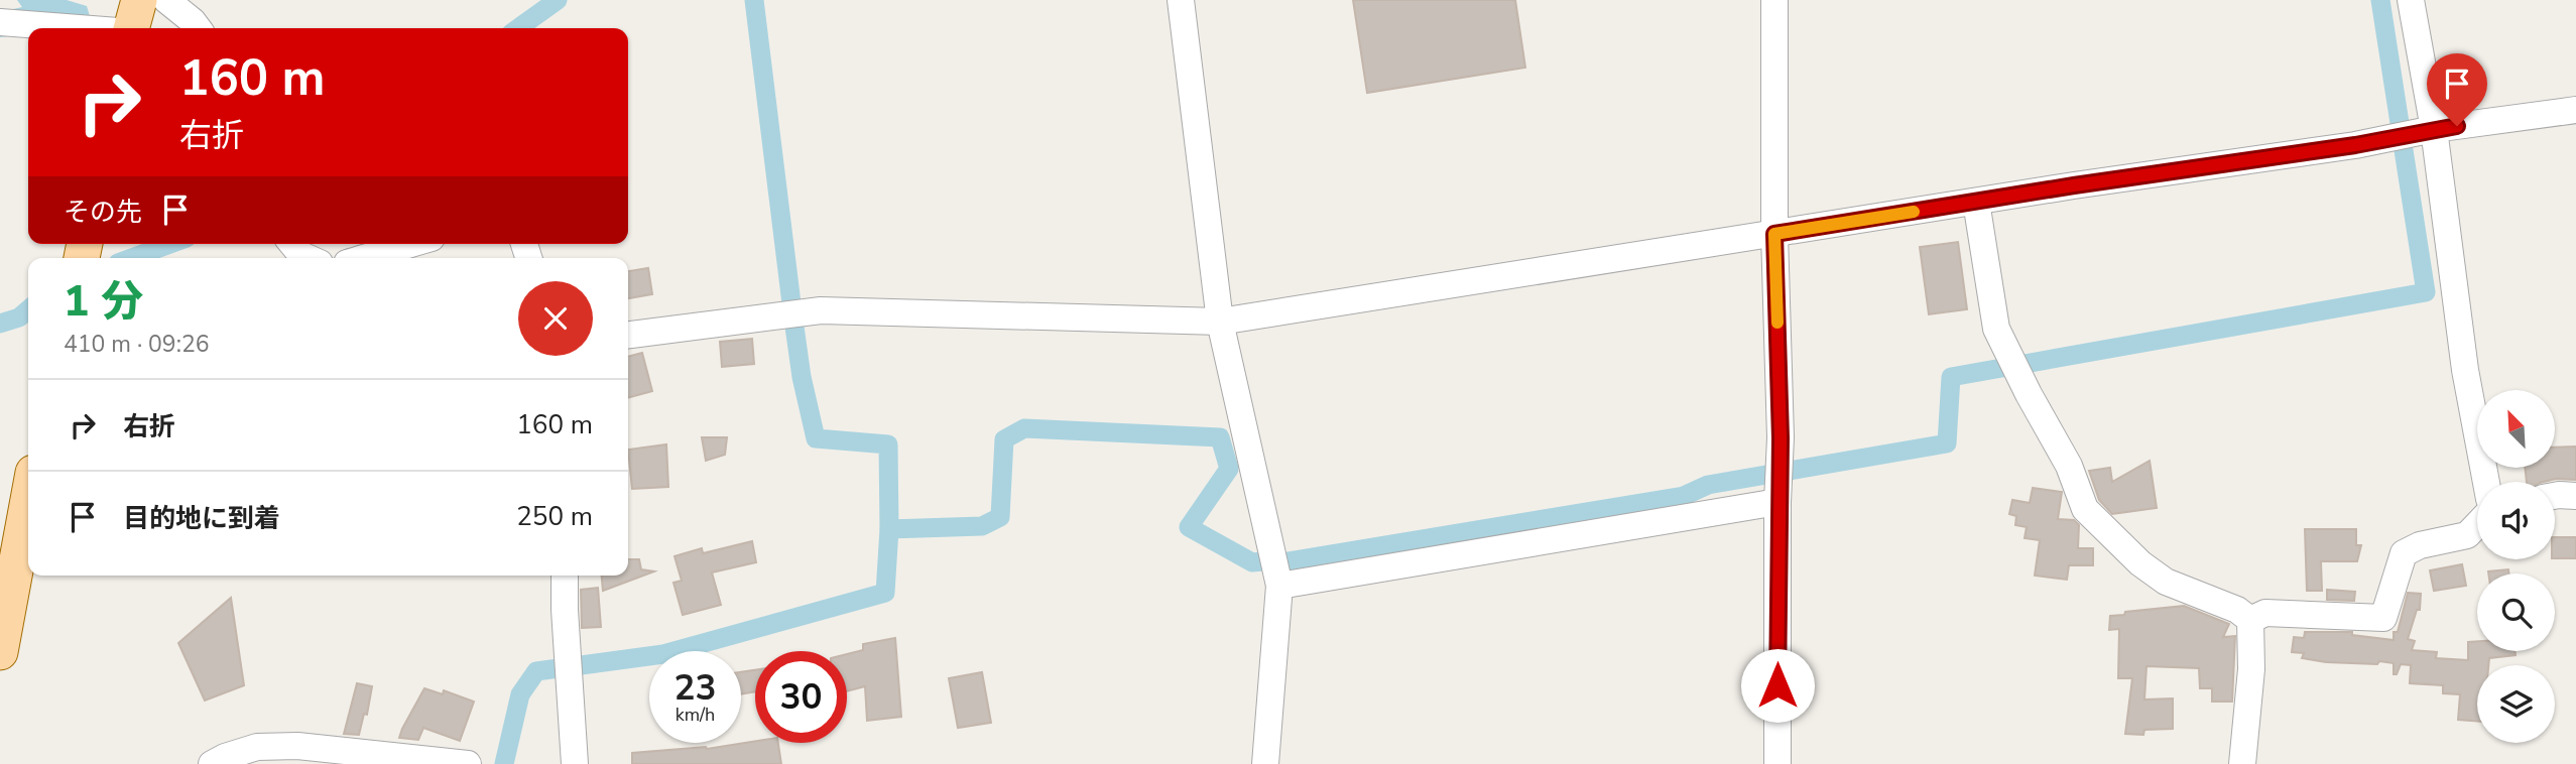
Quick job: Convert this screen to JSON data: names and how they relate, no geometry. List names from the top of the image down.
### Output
{
  "north": "top left",
  "page": {
    "turn": ["160 m", "右折"],
    "then": "その先",
    "heading": ["1 分", "410 m · 09:26"],
    "list": [
      {
        "name": "右折",
        "value": "160 m"
      },
      {
        "name": "目的地に到着",
        "value": "250 m"
      }
    ],
    "speed": "23 km/h",
    "limit": "30"
  }
}
